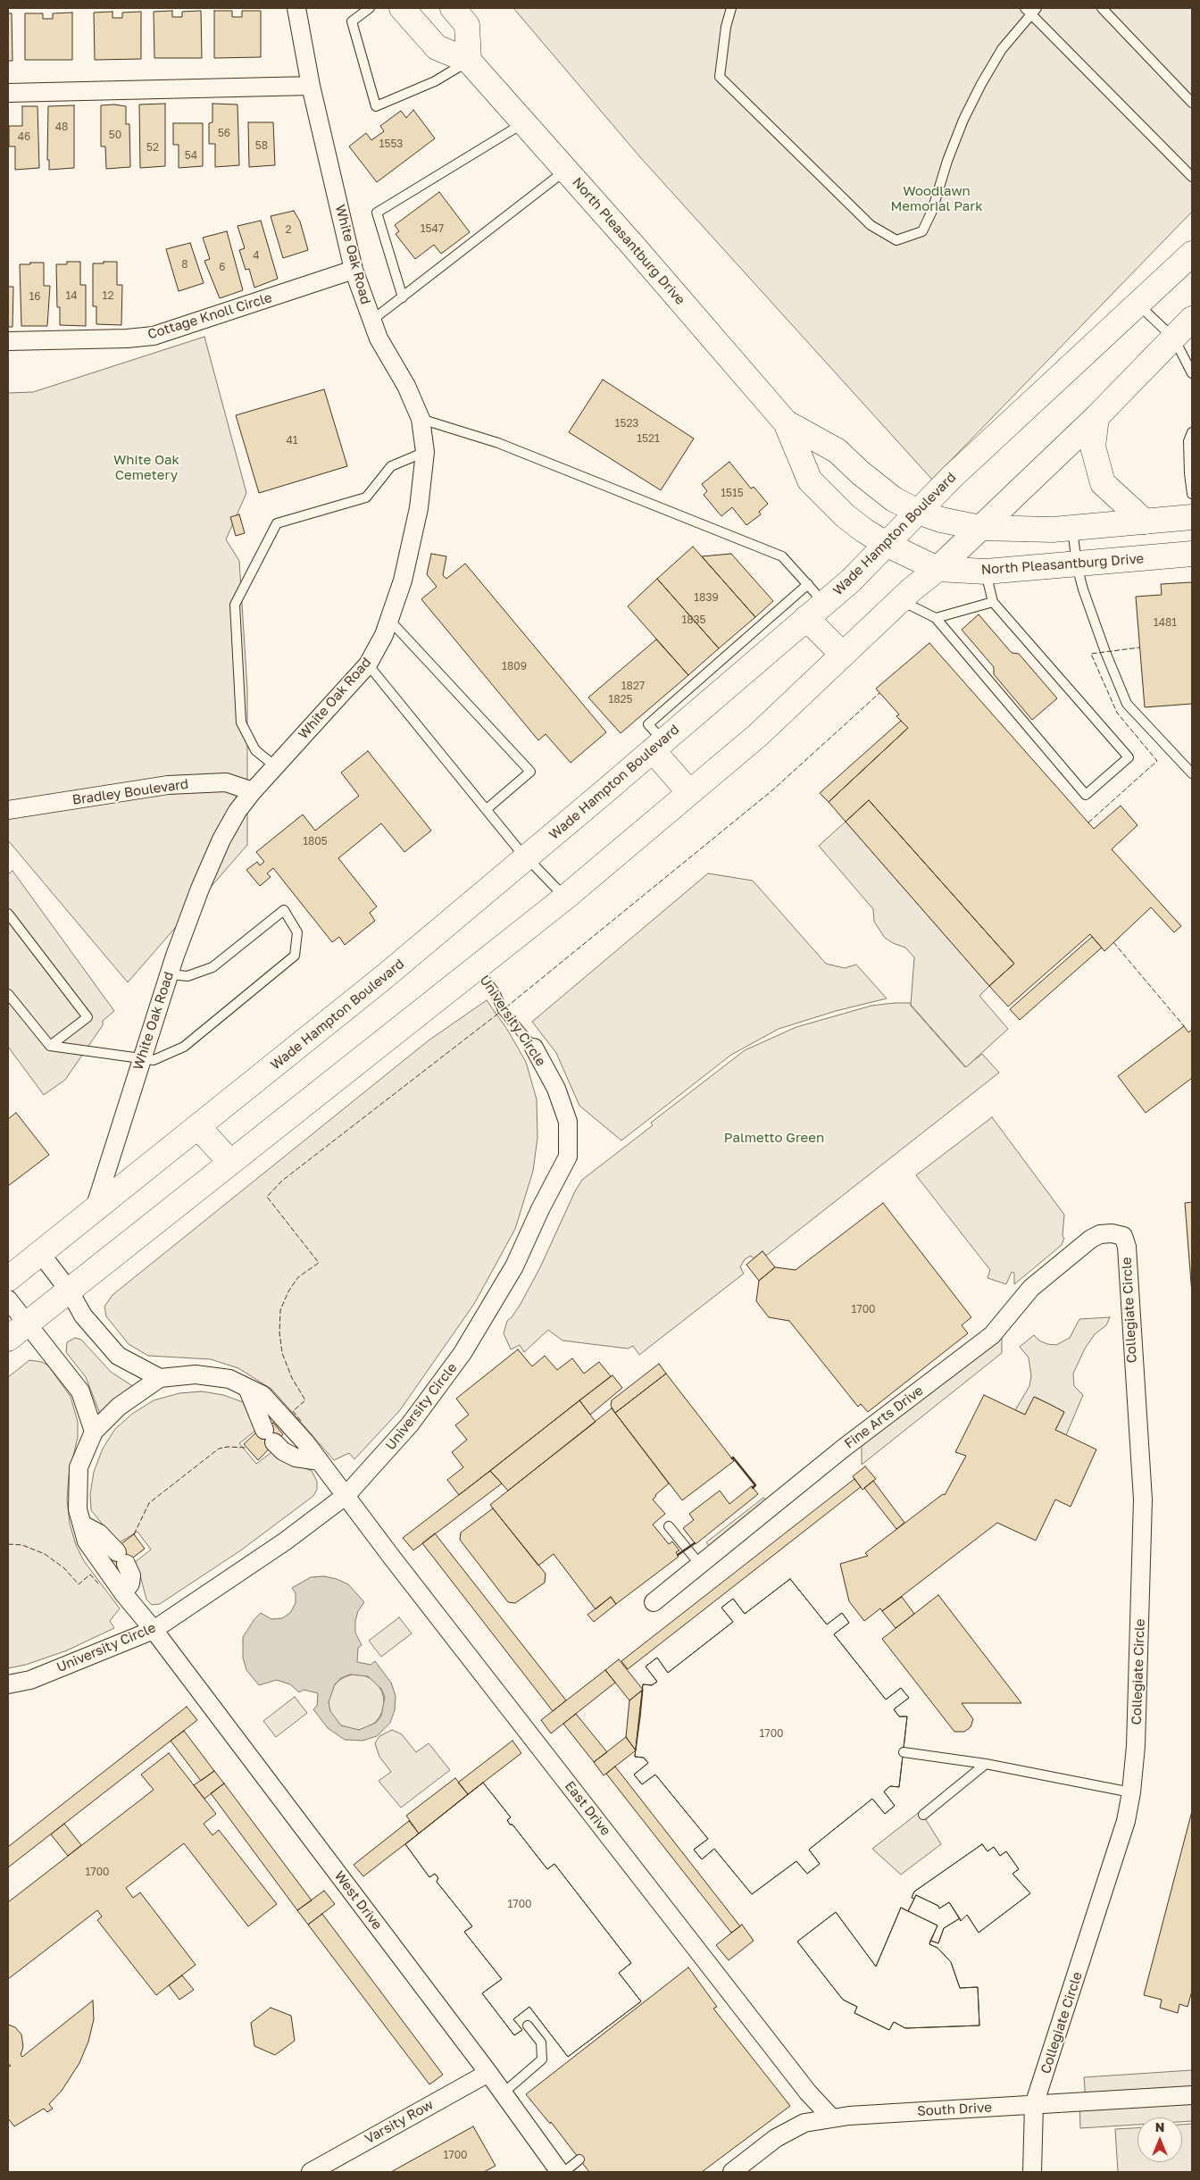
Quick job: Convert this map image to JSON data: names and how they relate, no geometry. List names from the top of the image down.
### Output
{
  "streets": {
    "main road": ["North Pleasantburg Drive", "Wade Hampton Boulevard"],
    "street": [
      "White Oak Road",
      "Cottage Knoll Circle",
      "Bradley Boulevard",
      "University Circle",
      "Collegiate Circle",
      "Fine Arts Drive",
      "East Drive",
      "West Drive",
      "South Drive",
      "Varsity Row"
    ]
  },
  "crossings": [
    ["North Pleasantburg Drive", "Wade Hampton Boulevard"],
    ["White Oak Road", "Cottage Knoll Circle"],
    ["White Oak Road", "Wade Hampton Boulevard"],
    ["White Oak Road", "Bradley Boulevard"],
    ["University Circle", "East Drive"],
    ["University Circle", "West Drive"],
    ["Collegiate Circle", "Fine Arts Drive"],
    ["Collegiate Circle", "South Drive"],
    ["East Drive", "South Drive"],
    ["West Drive", "Varsity Row"]
  ],
  "parks": ["Woodlawn Memorial Park", "White Oak Cemetery", "Palmetto Green"],
  "house_numbers": [
    "48",
    "56",
    "50",
    "46",
    "1553",
    "58",
    "52",
    "54",
    "1547",
    "2",
    "4",
    "8",
    "6",
    "14",
    "12",
    "16",
    "1523",
    "1521",
    "41",
    "1515",
    "1839",
    "1835",
    "1481",
    "1809",
    "1827",
    "1825",
    "1805",
    "1700",
    "1700",
    "1700",
    "1700",
    "1700"
  ],
  "north": "top"
}
